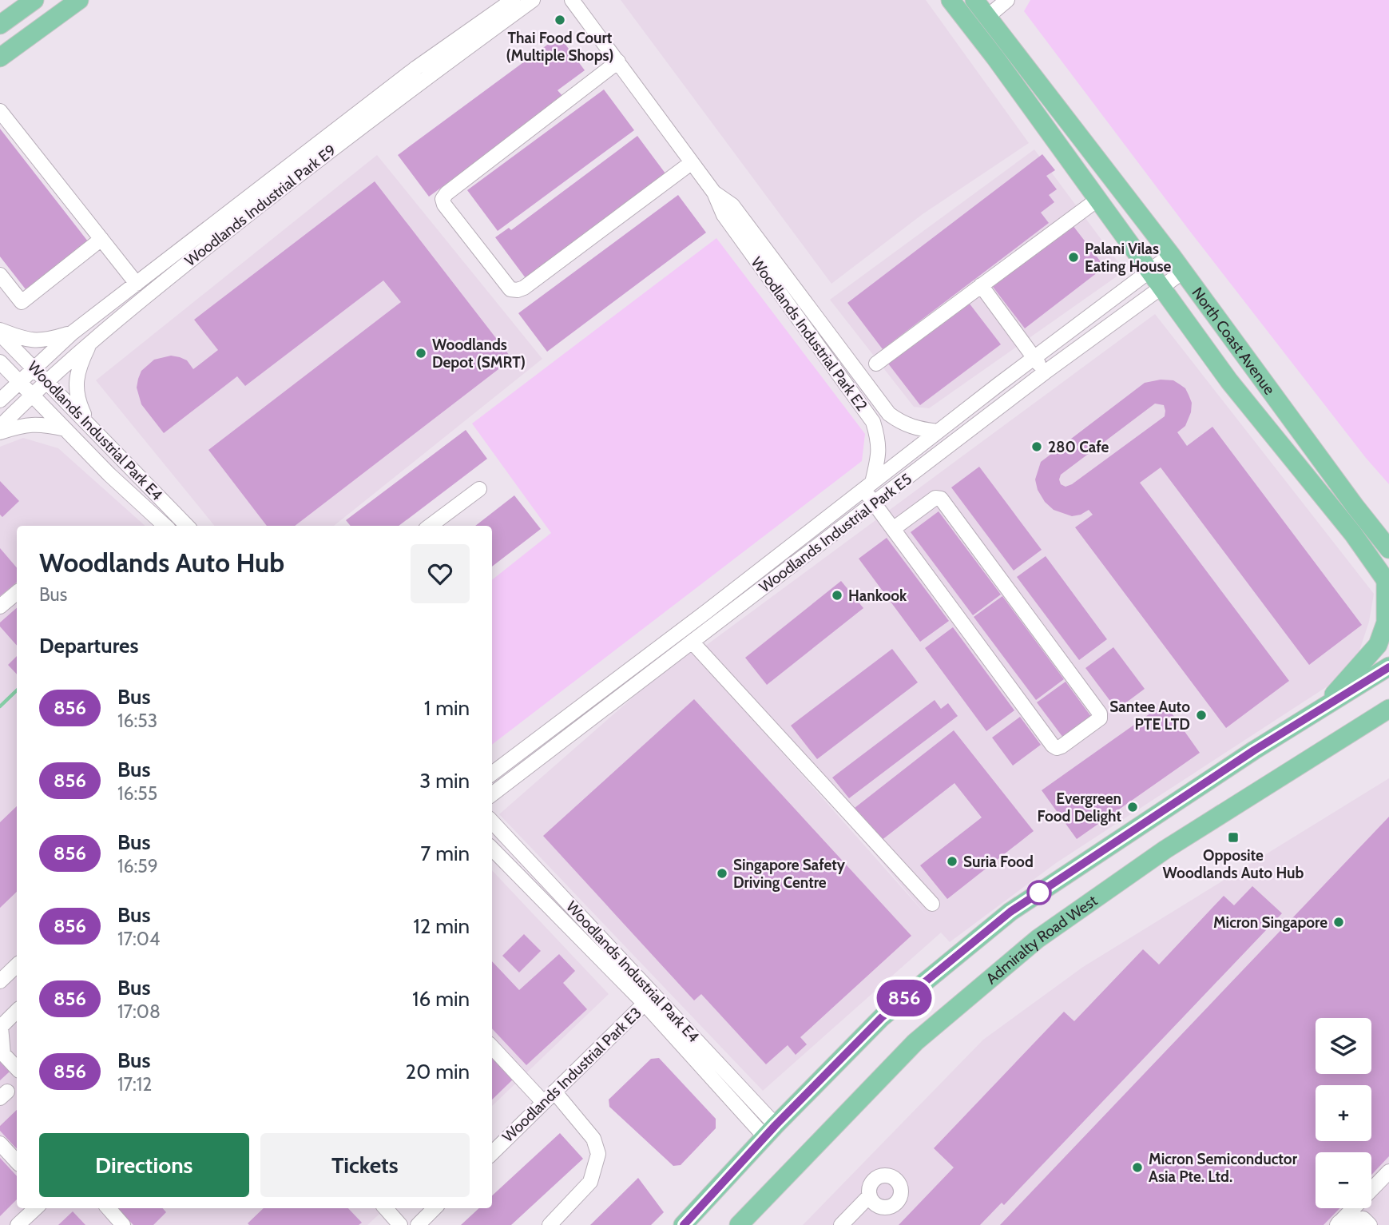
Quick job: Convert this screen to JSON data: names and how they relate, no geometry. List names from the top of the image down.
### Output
{
  "streets": {
    "main road": ["North Coast Avenue", "Admiralty Road West"],
    "street": [
      "Woodlands Industrial Park E9",
      "Woodlands Industrial Park E2",
      "Woodlands Industrial Park E4",
      "Woodlands Industrial Park E5",
      "Woodlands Industrial Park E3"
    ]
  },
  "crossings": [
    ["Woodlands Industrial Park E9", "Woodlands Industrial Park E4"],
    ["Woodlands Industrial Park E2", "Woodlands Industrial Park E5"],
    ["North Coast Avenue", "Woodlands Industrial Park E5"],
    ["Woodlands Industrial Park E4", "Woodlands Industrial Park E3"]
  ],
  "places": {
    "other": [
      "Thai Food Court (Multiple Shops)",
      "Palani Vilas Eating House",
      "Woodlands Depot (SMRT)",
      "280 Cafe",
      "Hankook",
      "Santee Auto PTE LTD",
      "Evergreen Food Delight",
      "Suria Food",
      "Singapore Safety Driving Centre",
      "Micron Singapore",
      "Micron Semiconductor Asia Pte. Ltd."
    ],
    "transit": ["Opposite Woodlands Auto Hub"]
  },
  "lines": ["bus line 856"],
  "page": {
    "on_map": "856",
    "heading": [
      ["Woodlands Auto Hub", "Bus"],
      "Departures"
    ],
    "list": [
      {
        "mark": "856",
        "name": "Bus",
        "note": "16:53",
        "value": "1 min"
      },
      {
        "mark": "856",
        "name": "Bus",
        "note": "16:55",
        "value": "3 min"
      },
      {
        "mark": "856",
        "name": "Bus",
        "note": "16:59",
        "value": "7 min"
      },
      {
        "mark": "856",
        "name": "Bus",
        "note": "17:04",
        "value": "12 min"
      },
      {
        "mark": "856",
        "name": "Bus",
        "note": "17:08",
        "value": "16 min"
      },
      {
        "mark": "856",
        "name": "Bus",
        "note": "17:12",
        "value": "20 min"
      }
    ],
    "map_buttons": ["+", "−"],
    "buttons": ["Directions", "Tickets"]
  }
}
